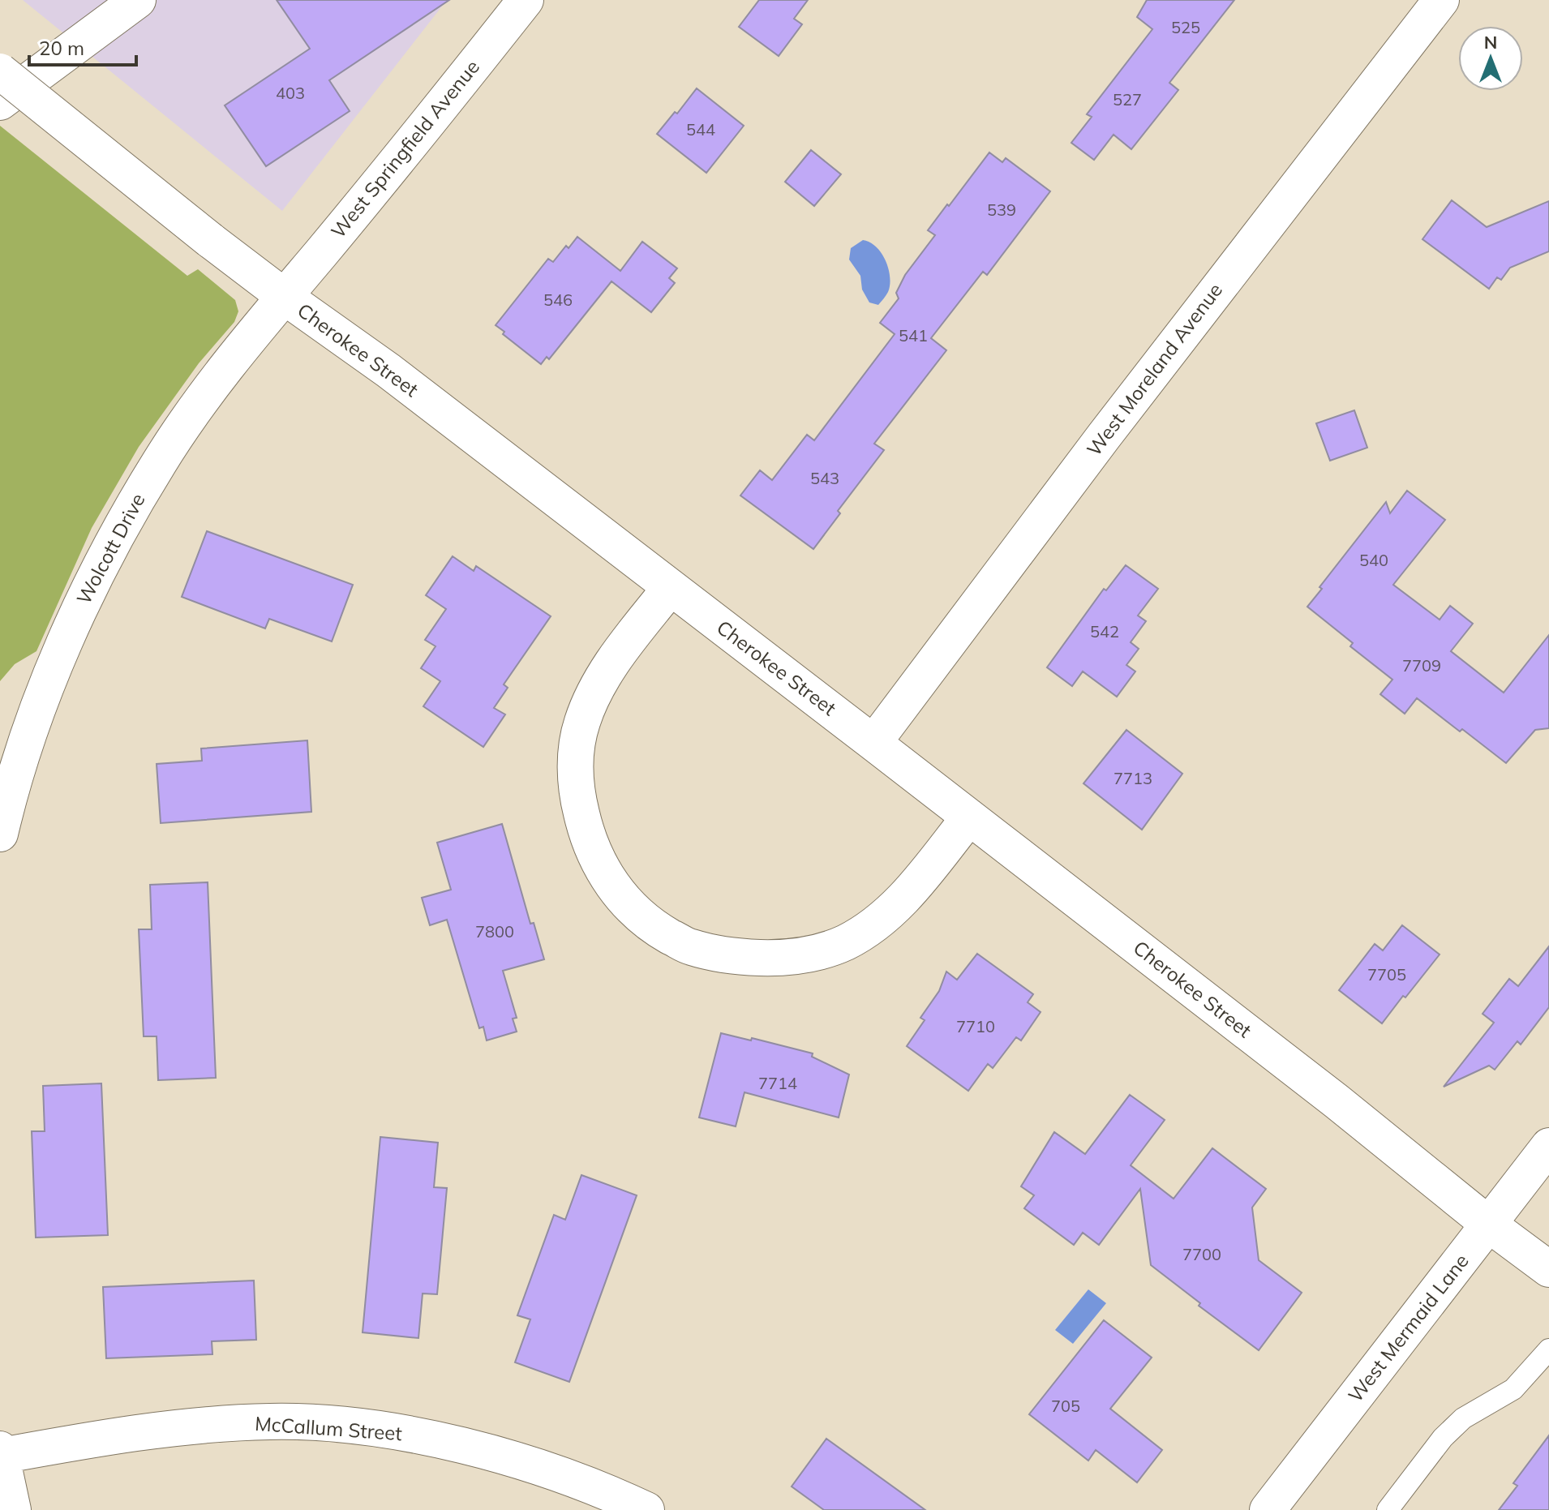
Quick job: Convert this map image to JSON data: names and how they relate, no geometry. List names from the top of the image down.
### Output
{
  "streets": {
    "street": [
      "West Springfield Avenue",
      "Cherokee Street",
      "West Moreland Avenue",
      "Wolcott Drive",
      "West Mermaid Lane",
      "McCallum Street"
    ]
  },
  "crossings": [
    ["West Springfield Avenue", "Cherokee Street"],
    ["West Springfield Avenue", "Wolcott Drive"],
    ["Cherokee Street", "West Moreland Avenue"],
    ["Cherokee Street", "Wolcott Drive"],
    ["Cherokee Street", "West Mermaid Lane"]
  ],
  "house_numbers": [
    "525",
    "403",
    "527",
    "544",
    "539",
    "546",
    "541",
    "543",
    "540",
    "542",
    "7709",
    "7713",
    "7800",
    "7705",
    "7710",
    "7714",
    "7700",
    "705"
  ],
  "scale_bar": "20 m",
  "north": "top"
}
